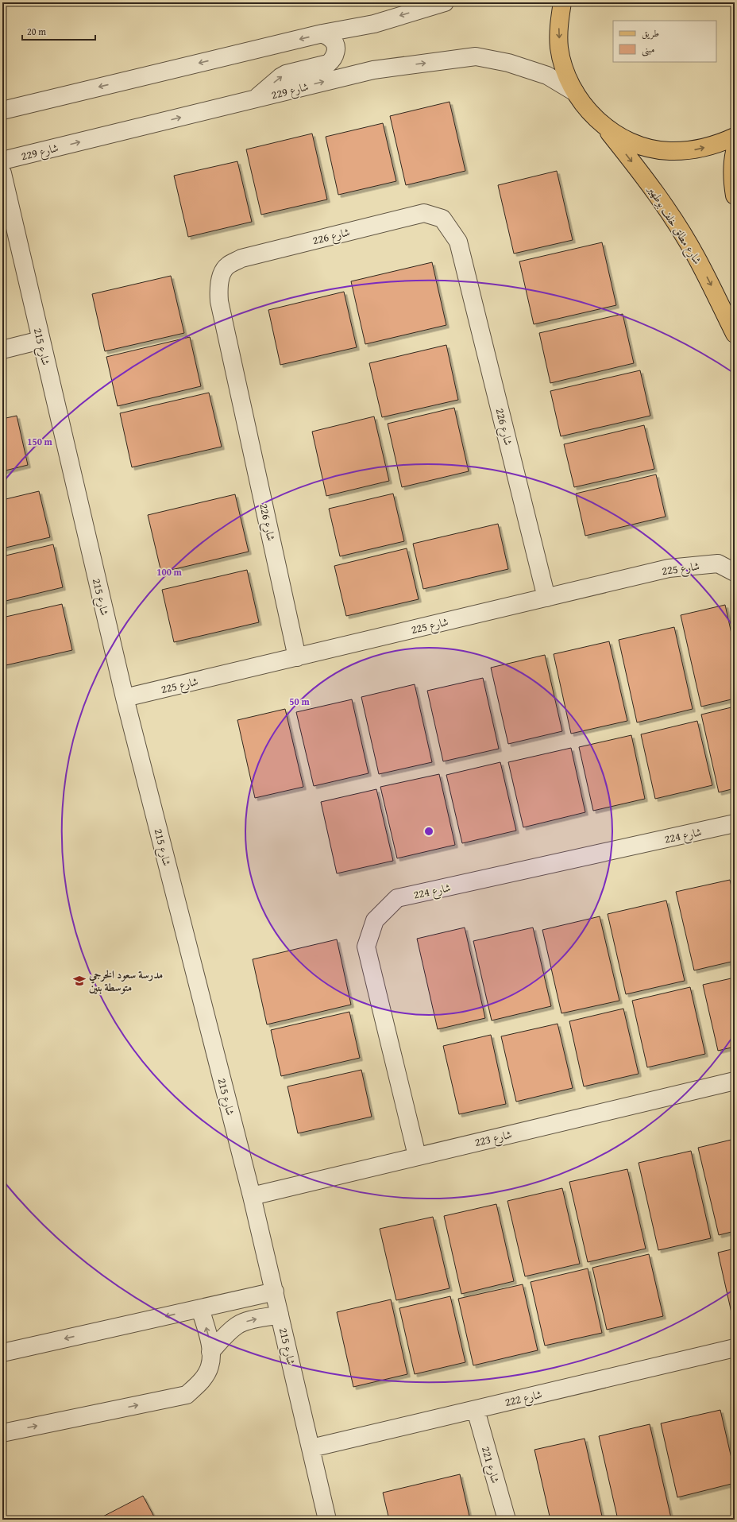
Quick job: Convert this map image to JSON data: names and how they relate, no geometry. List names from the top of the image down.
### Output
{
  "streets": {
    "main road": ["شارع مطلق خلف بوطهير"],
    "street": [
      "شارع 229",
      "شارع 226",
      "شارع 215",
      "شارع 225",
      "شارع 224",
      "شارع 223",
      "شارع 222",
      "شارع 221"
    ]
  },
  "crossings": [
    ["شارع 226", "شارع 225"],
    ["شارع 215", "شارع 225"],
    ["شارع 215", "شارع 223"],
    ["شارع 215", "شارع 222"],
    ["شارع 224", "شارع 223"],
    ["شارع 222", "شارع 221"]
  ],
  "one_way": ["شارع مطلق خلف بوطهير"],
  "places": {
    "school or university": ["مدرسة سعود الخرجي متوسطة بنين"]
  },
  "legend": ["طريق", "مبنى"],
  "scale_bar": "20 m",
  "rings": ["150 m", "100 m", "50 m"]
}
